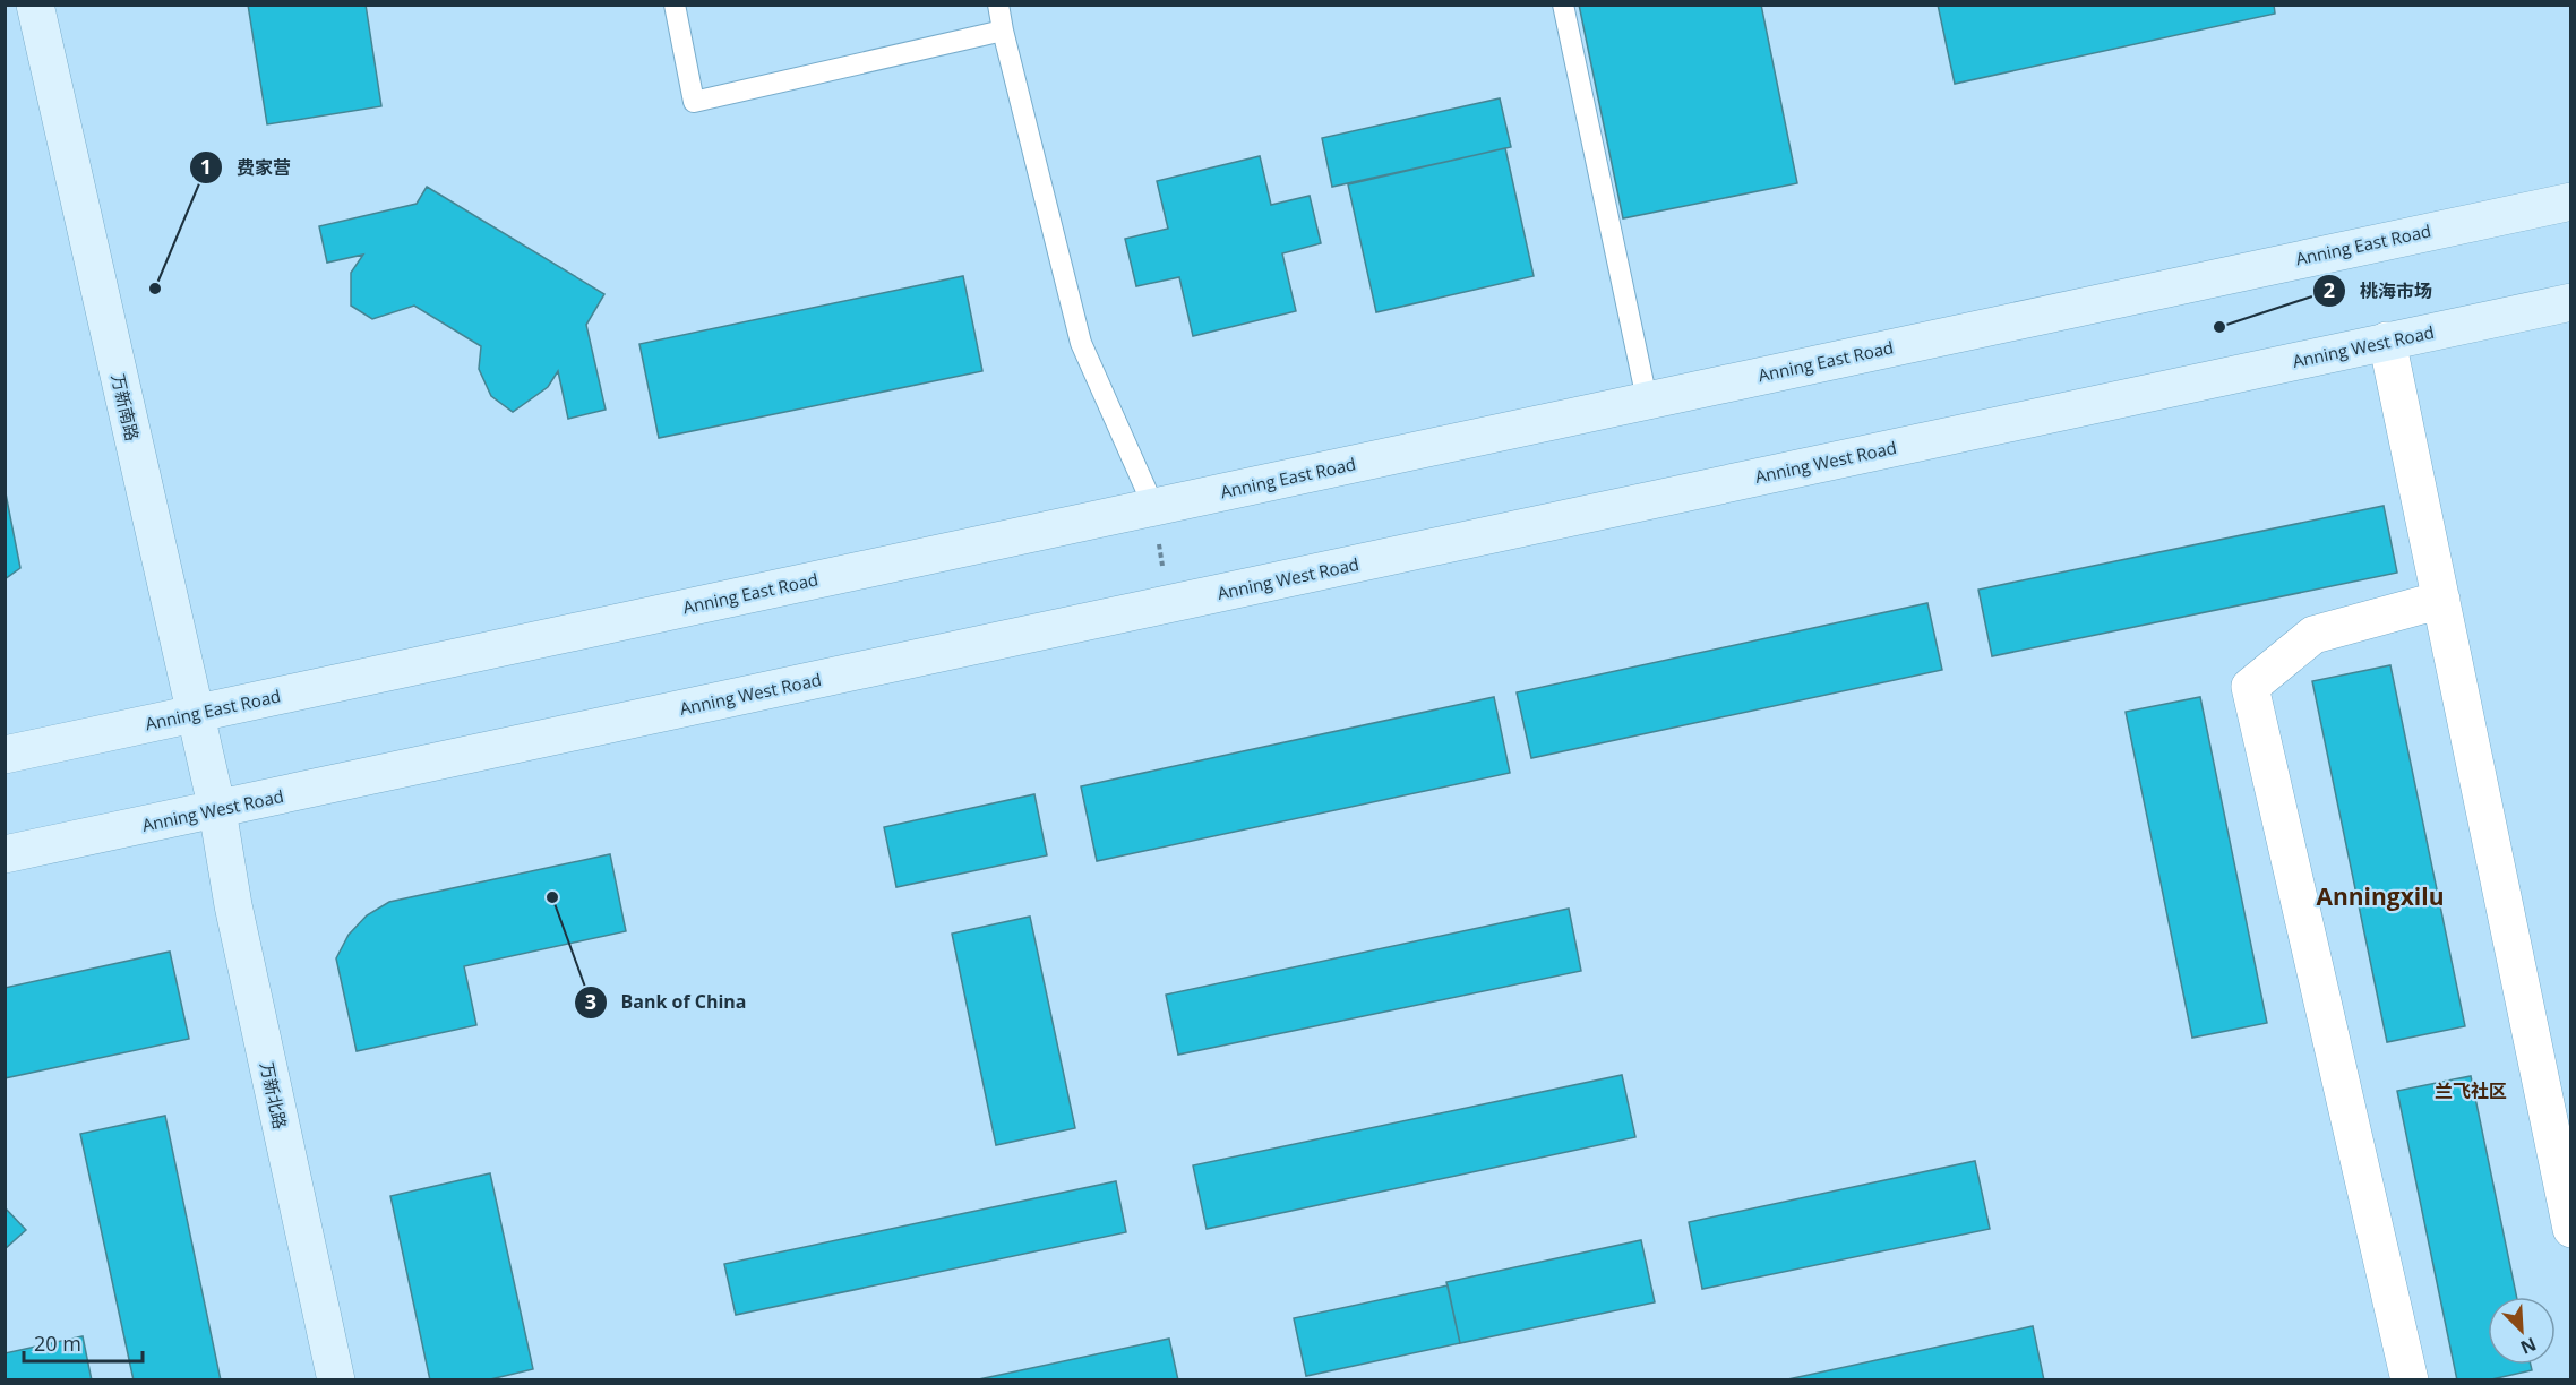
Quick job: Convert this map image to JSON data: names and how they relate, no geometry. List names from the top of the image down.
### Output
{
  "streets": {
    "main road": [
      "Anning East Road",
      "Anning West Road",
      "万新南路",
      "万新北路"
    ]
  },
  "crossings": [
    ["Anning East Road", "万新南路"],
    ["Anning West Road", "万新南路"],
    ["Anning West Road", "万新北路"],
    ["万新南路", "万新北路"]
  ],
  "districts": ["Anningxilu", "兰飞社区"],
  "places": ["费家营", "桃海市场", "Bank of China"],
  "scale_bar": "20 m",
  "north": "bottom right"
}
